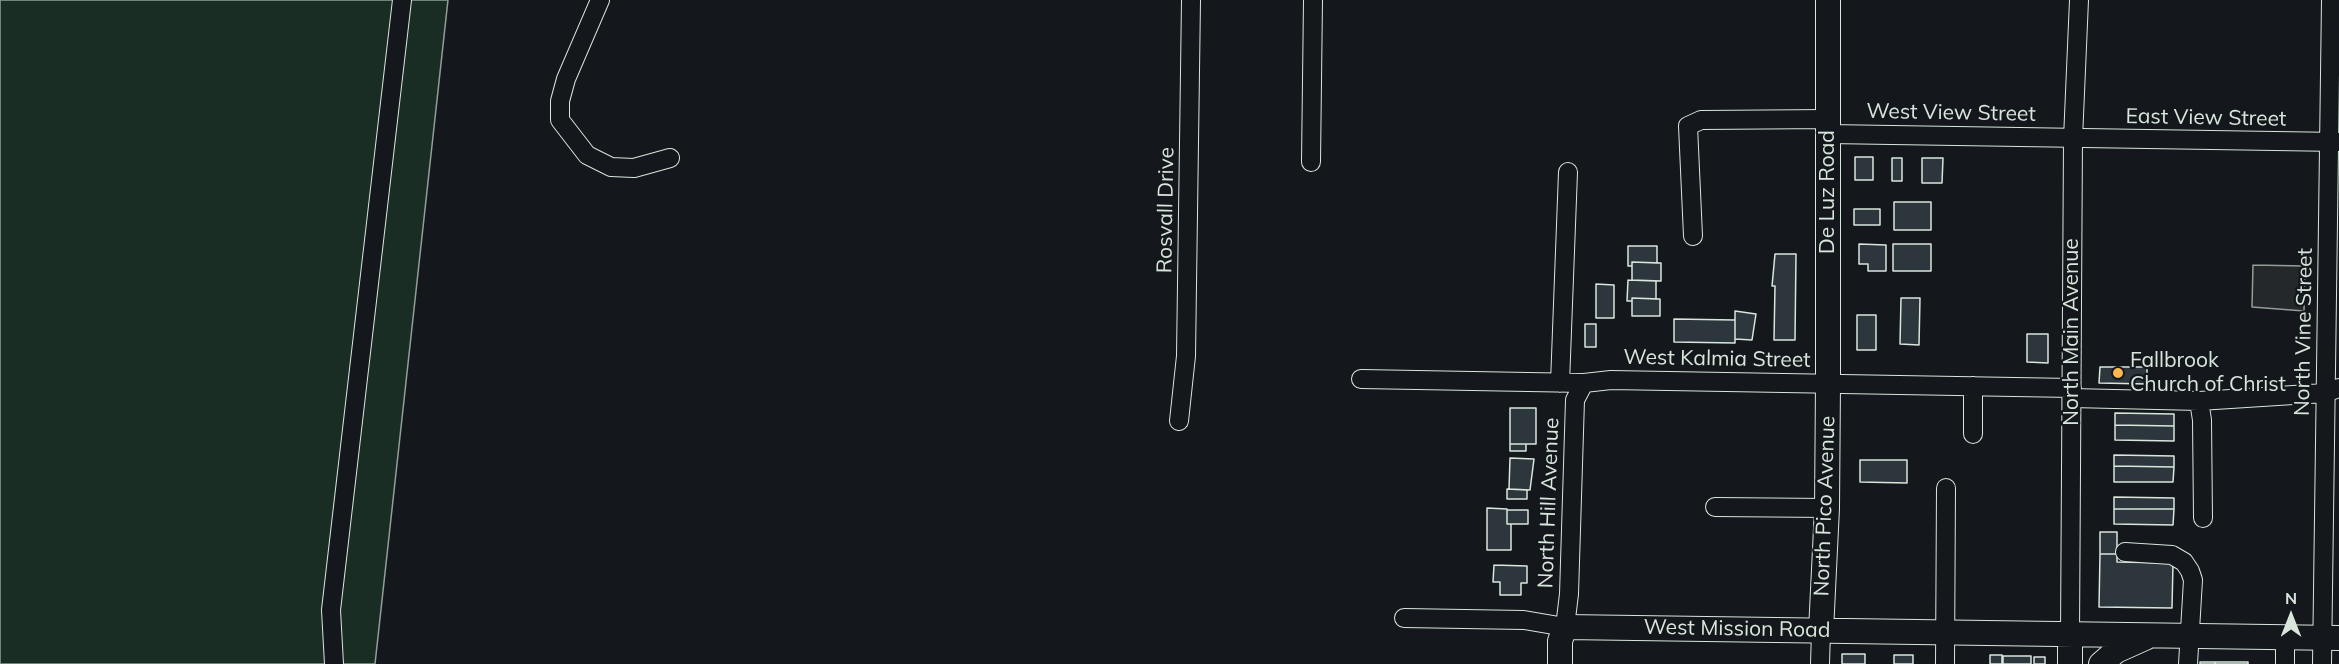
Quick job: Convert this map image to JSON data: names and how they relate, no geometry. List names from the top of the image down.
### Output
{
  "streets": {
    "main road": [
      "De Luz Road",
      "North Main Avenue",
      "North Pico Avenue",
      "West Mission Road"
    ],
    "street": [
      "West View Street",
      "East View Street",
      "Rosvall Drive",
      "North Vine Street",
      "West Kalmia Street",
      "North Hill Avenue"
    ]
  },
  "crossings": [
    ["West View Street", "East View Street"],
    ["West View Street", "De Luz Road"],
    ["West View Street", "North Main Avenue"],
    ["East View Street", "North Main Avenue"],
    ["East View Street", "North Vine Street"],
    ["De Luz Road", "West Kalmia Street"],
    ["De Luz Road", "North Pico Avenue"],
    ["North Main Avenue", "West Kalmia Street"],
    ["North Main Avenue", "West Mission Road"],
    ["North Vine Street", "West Kalmia Street"],
    ["North Vine Street", "West Mission Road"],
    ["West Kalmia Street", "North Hill Avenue"],
    ["West Kalmia Street", "North Pico Avenue"],
    ["North Hill Avenue", "West Mission Road"],
    ["North Pico Avenue", "West Mission Road"]
  ],
  "places": ["Fallbrook Church of Christ"],
  "north": "top"
}
